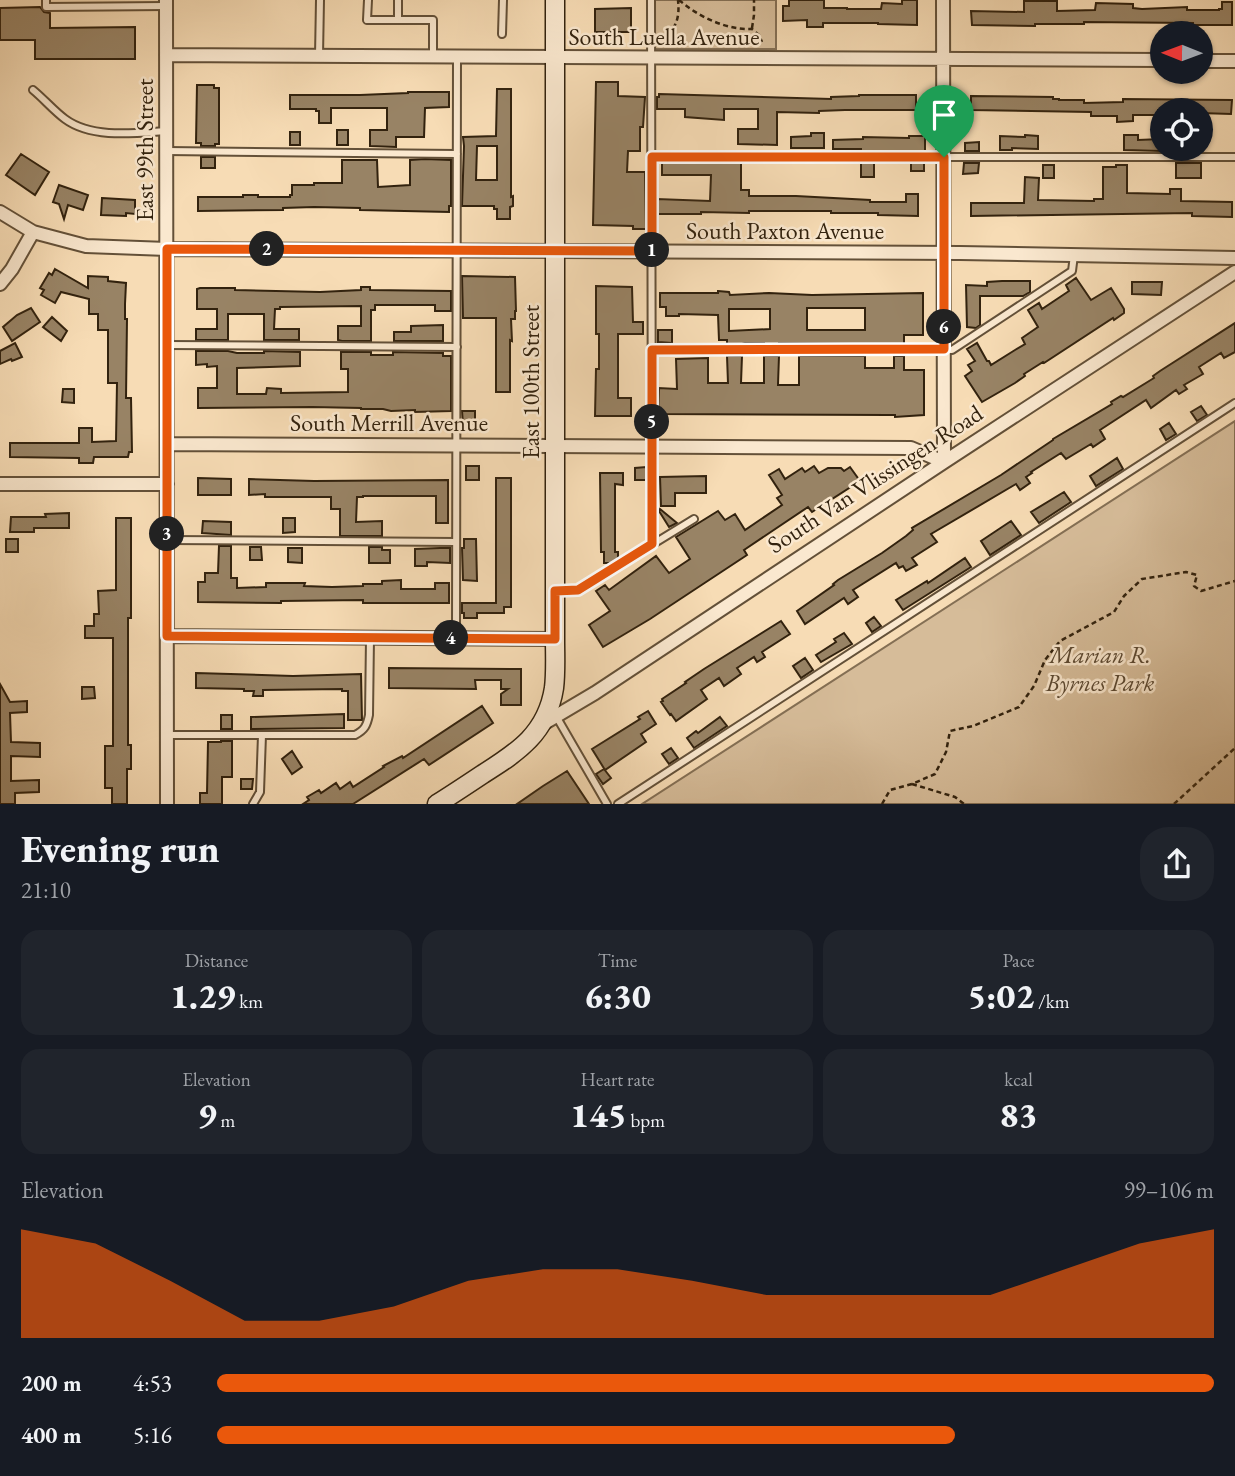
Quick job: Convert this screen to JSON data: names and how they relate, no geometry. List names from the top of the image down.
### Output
{
  "streets": {
    "main road": ["East 100th Street"],
    "street": [
      "South Luella Avenue",
      "East 99th Street",
      "South Paxton Avenue",
      "South Merrill Avenue",
      "South Van Vlissingen Road"
    ]
  },
  "crossings": [
    ["South Luella Avenue", "East 99th Street"],
    ["South Luella Avenue", "East 100th Street"],
    ["East 99th Street", "South Paxton Avenue"],
    ["East 99th Street", "South Merrill Avenue"],
    ["South Paxton Avenue", "East 100th Street"],
    ["East 100th Street", "South Merrill Avenue"],
    ["East 100th Street", "South Van Vlissingen Road"],
    ["South Merrill Avenue", "South Van Vlissingen Road"]
  ],
  "parks": ["Marian R. Byrnes Park"],
  "north": "left",
  "page": {
    "pins": [
      "2",
      "1",
      "6",
      "5",
      "3",
      "4"
    ],
    "heading": ["Evening run", "21:10"],
    "stats": [
      ["Distance", "1.29 km"],
      ["Time", "6:30"],
      ["Pace", "5:02 /km"],
      ["Elevation", "9 m"],
      ["Heart rate", "145 bpm"],
      ["kcal", "83"]
    ],
    "chart": ["Elevation", "99–106 m"],
    "list": [
      {
        "name": "200 m",
        "note": "4:53"
      },
      {
        "name": "400 m",
        "note": "5:16"
      }
    ]
  }
}
